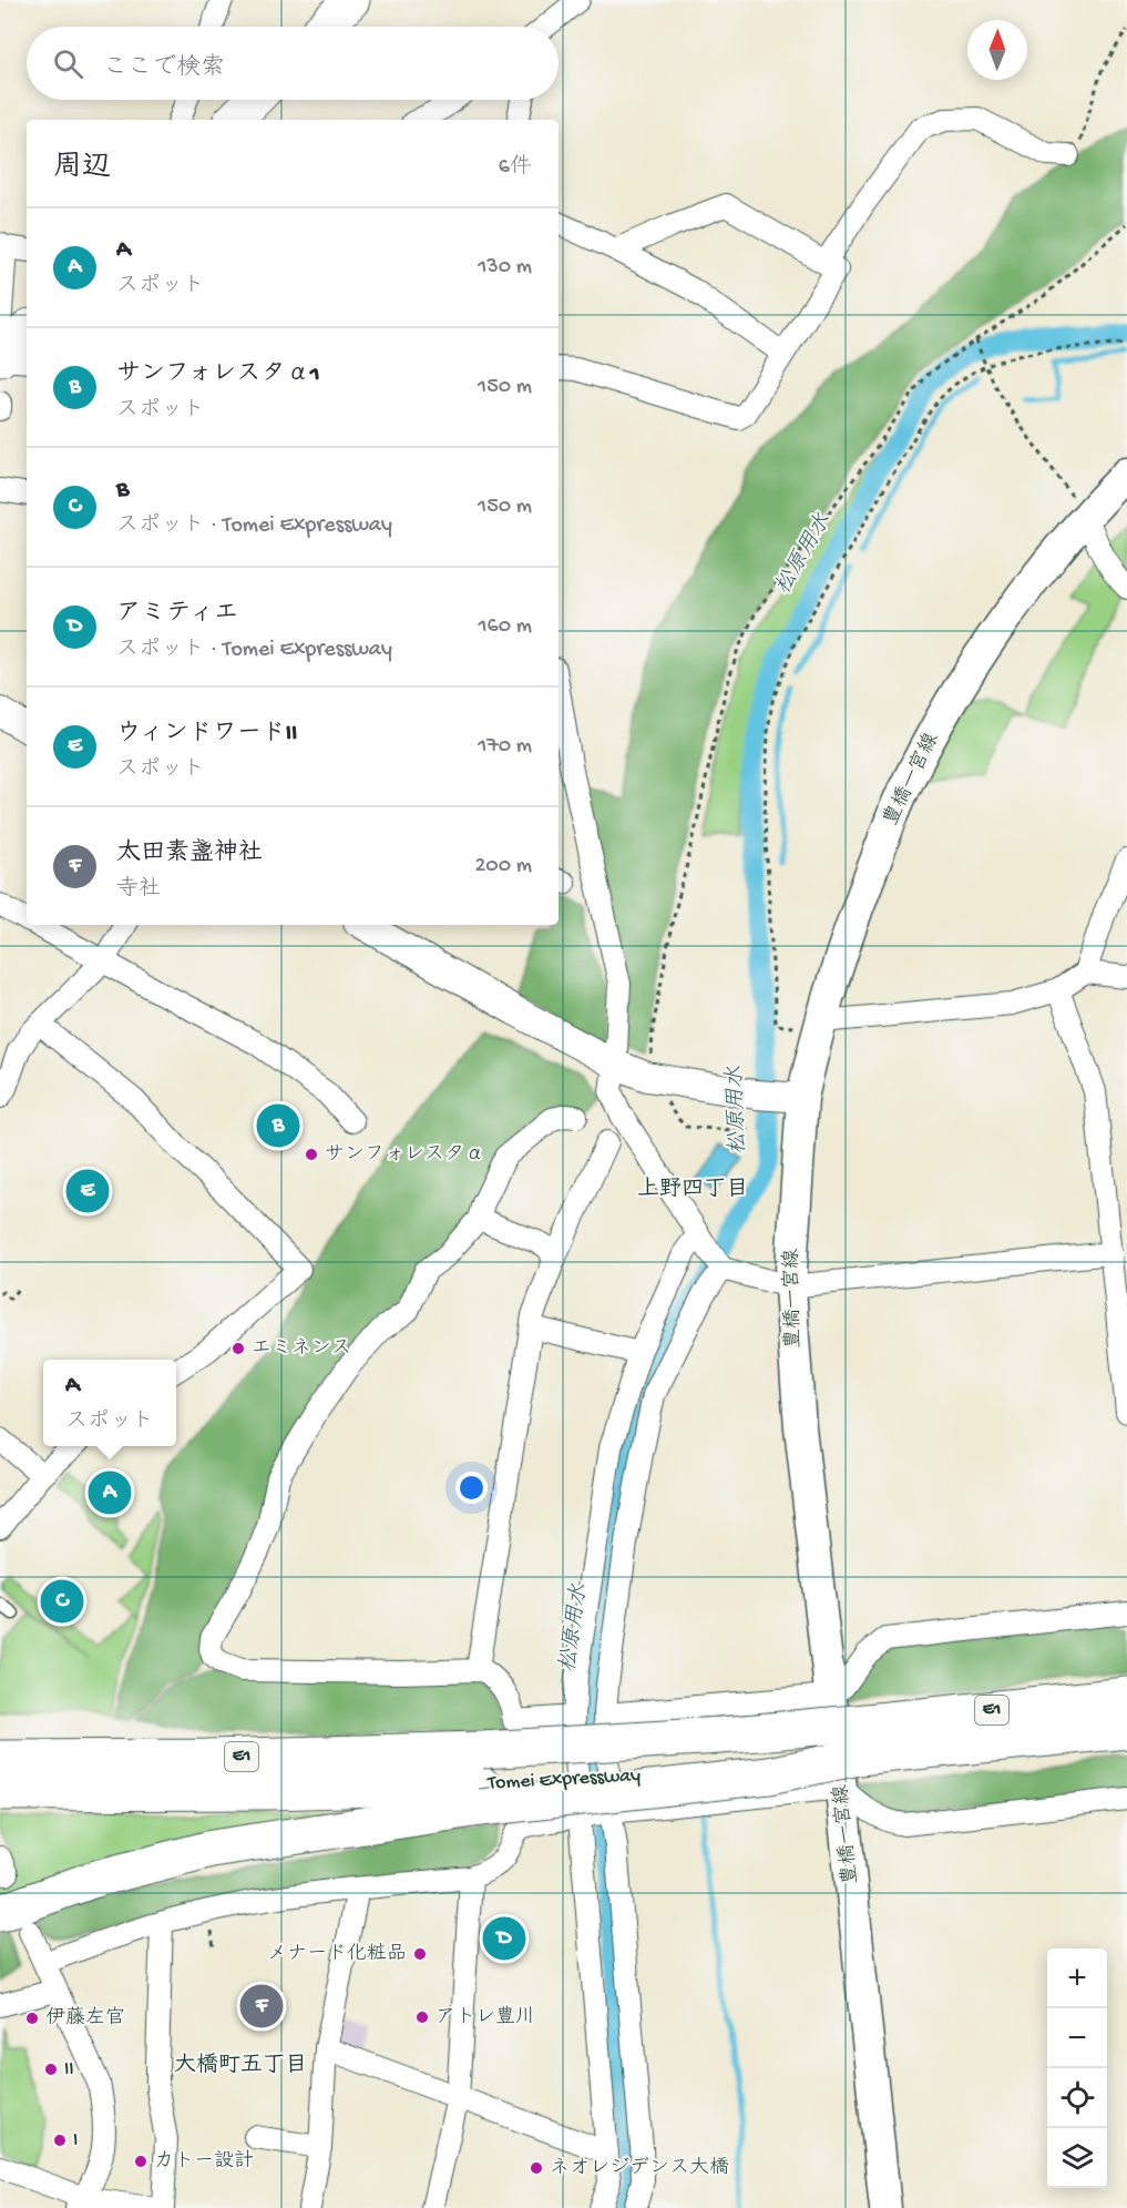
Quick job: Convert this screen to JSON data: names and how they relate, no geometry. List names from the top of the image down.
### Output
{
  "streets": {
    "highway": ["E1", "Tomei Expressway"],
    "main road": ["豊橋一宮線"]
  },
  "districts": ["上野四丁目", "大橋町五丁目"],
  "water": ["松原用水"],
  "places": [
    "サンフォレスタα",
    "エミネンス",
    "メナード化粧品",
    "アトレ豊川",
    "伊藤左官",
    "II",
    "I",
    "カトー設計",
    "ネオレジデンス大橋"
  ],
  "north": "top",
  "page": {
    "search": "ここで検索",
    "heading": ["周辺", "6件"],
    "list": [
      {
        "mark": "A",
        "name": "A",
        "note": "スポット",
        "value": "130 m"
      },
      {
        "mark": "B",
        "name": "サンフォレスタα1",
        "note": "スポット",
        "value": "150 m"
      },
      {
        "mark": "C",
        "name": "B",
        "note": "スポット · Tomei Expressway",
        "value": "150 m"
      },
      {
        "mark": "D",
        "name": "アミティエ",
        "note": "スポット · Tomei Expressway",
        "value": "160 m"
      },
      {
        "mark": "E",
        "name": "ウィンドワードII",
        "note": "スポット",
        "value": "170 m"
      },
      {
        "mark": "F",
        "name": "太田素盞神社",
        "note": "寺社",
        "value": "200 m"
      }
    ],
    "pins": [
      "B",
      "E",
      "A",
      "C",
      "D",
      "F"
    ],
    "popup": ["A", "スポット"],
    "map_buttons": ["+", "−"]
  }
}
